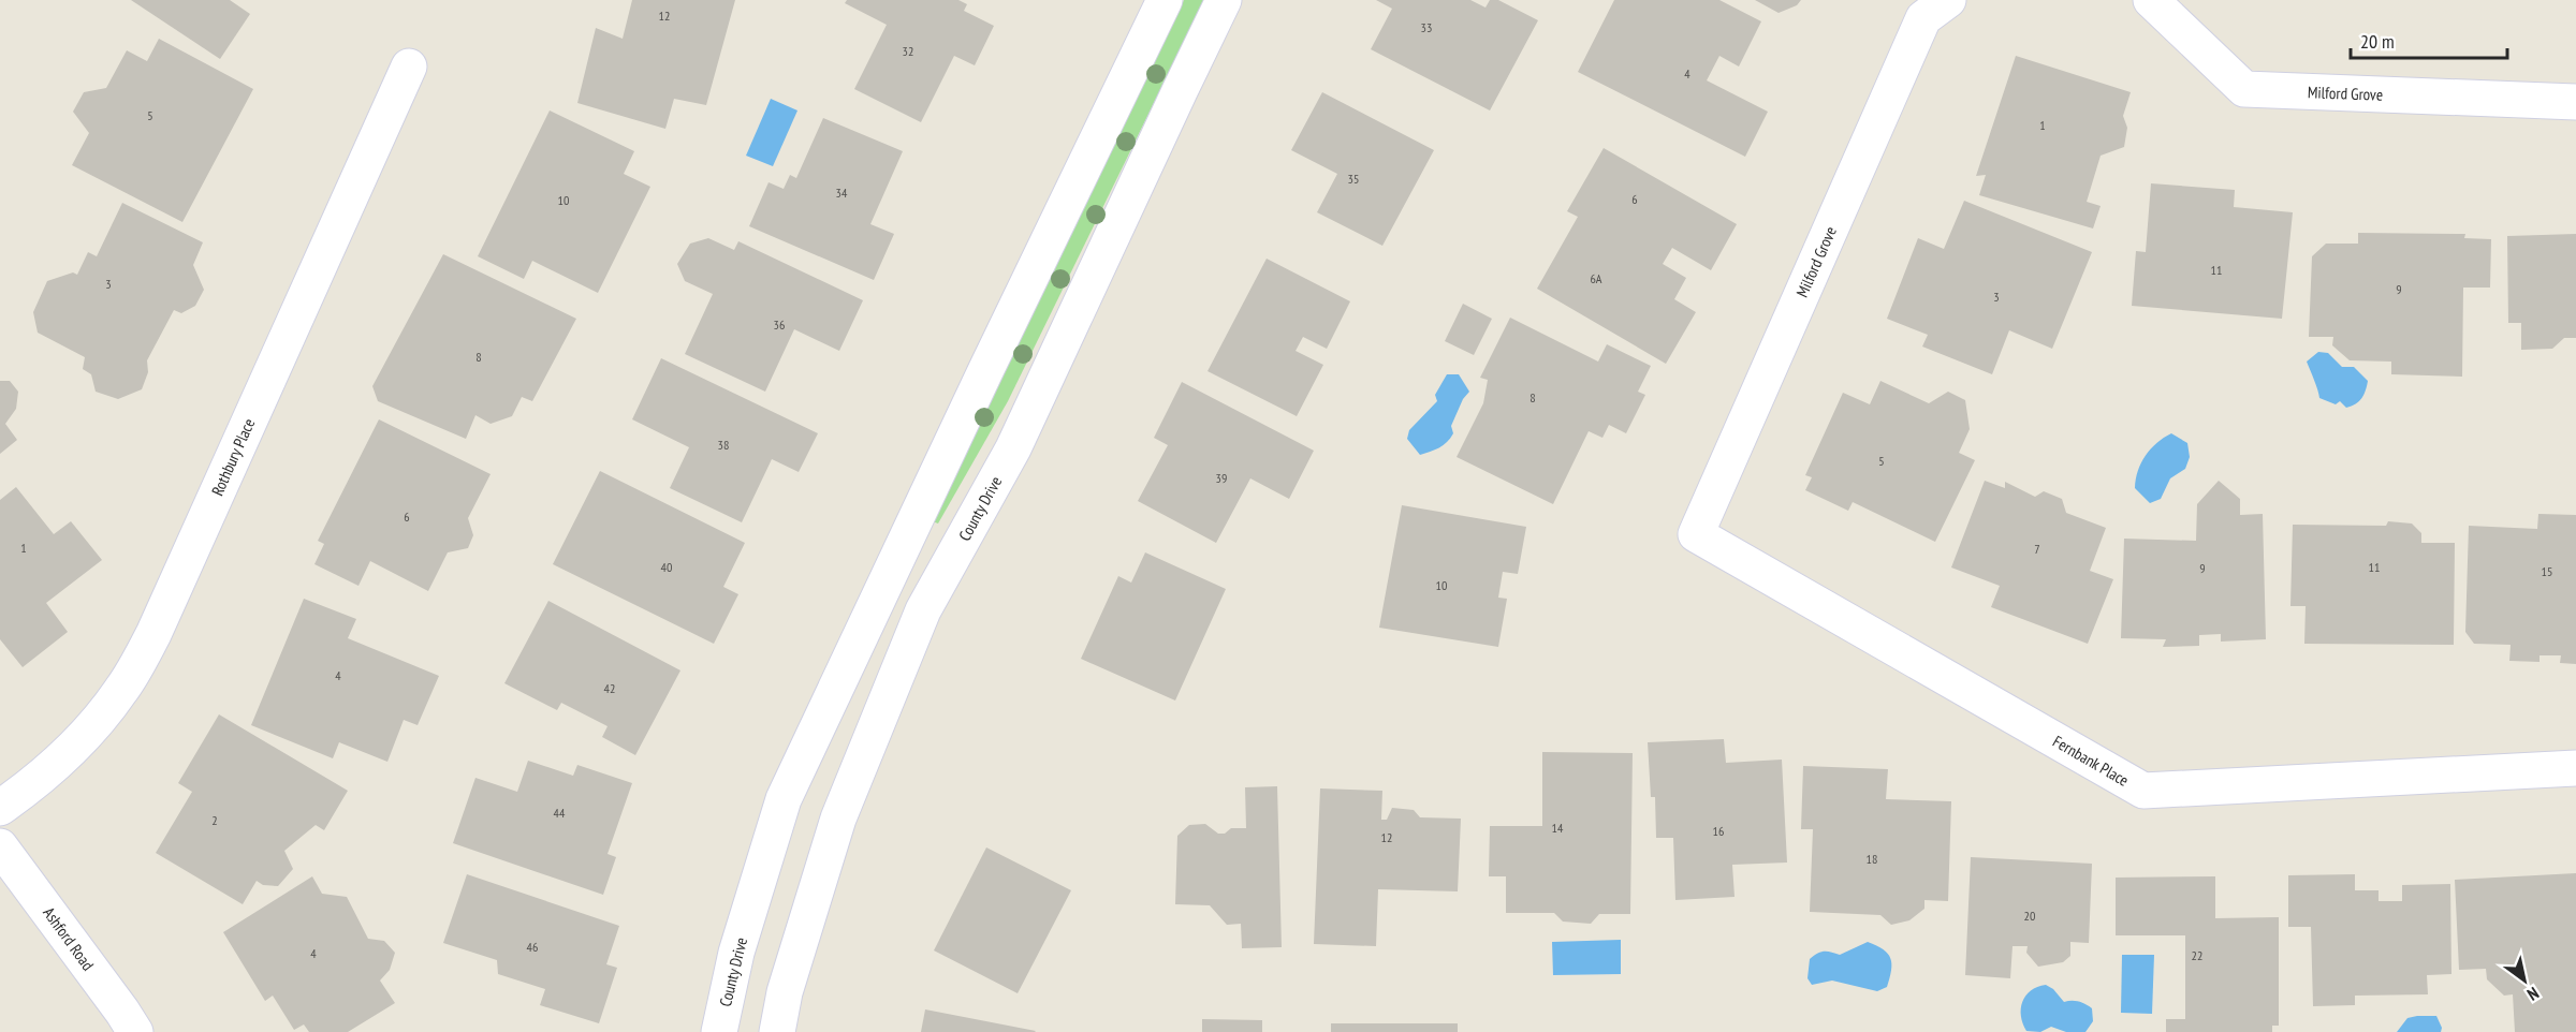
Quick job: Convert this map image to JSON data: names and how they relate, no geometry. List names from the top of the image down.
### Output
{
  "streets": {
    "street": [
      "Milford Grove",
      "Rothbury Place",
      "County Drive",
      "Fernbank Place",
      "Ashford Road"
    ]
  },
  "crossings": [
    ["Milford Grove", "Fernbank Place"]
  ],
  "house_numbers": [
    "12",
    "33",
    "32",
    "4",
    "5",
    "1",
    "35",
    "34",
    "6",
    "10",
    "11",
    "6A",
    "3",
    "9",
    "3",
    "36",
    "8",
    "8",
    "38",
    "5",
    "39",
    "6",
    "1",
    "7",
    "40",
    "11",
    "9",
    "15",
    "10",
    "4",
    "42",
    "44",
    "2",
    "14",
    "16",
    "12",
    "18",
    "20",
    "46",
    "4",
    "22"
  ],
  "scale_bar": "20 m",
  "north": "bottom right"
}
